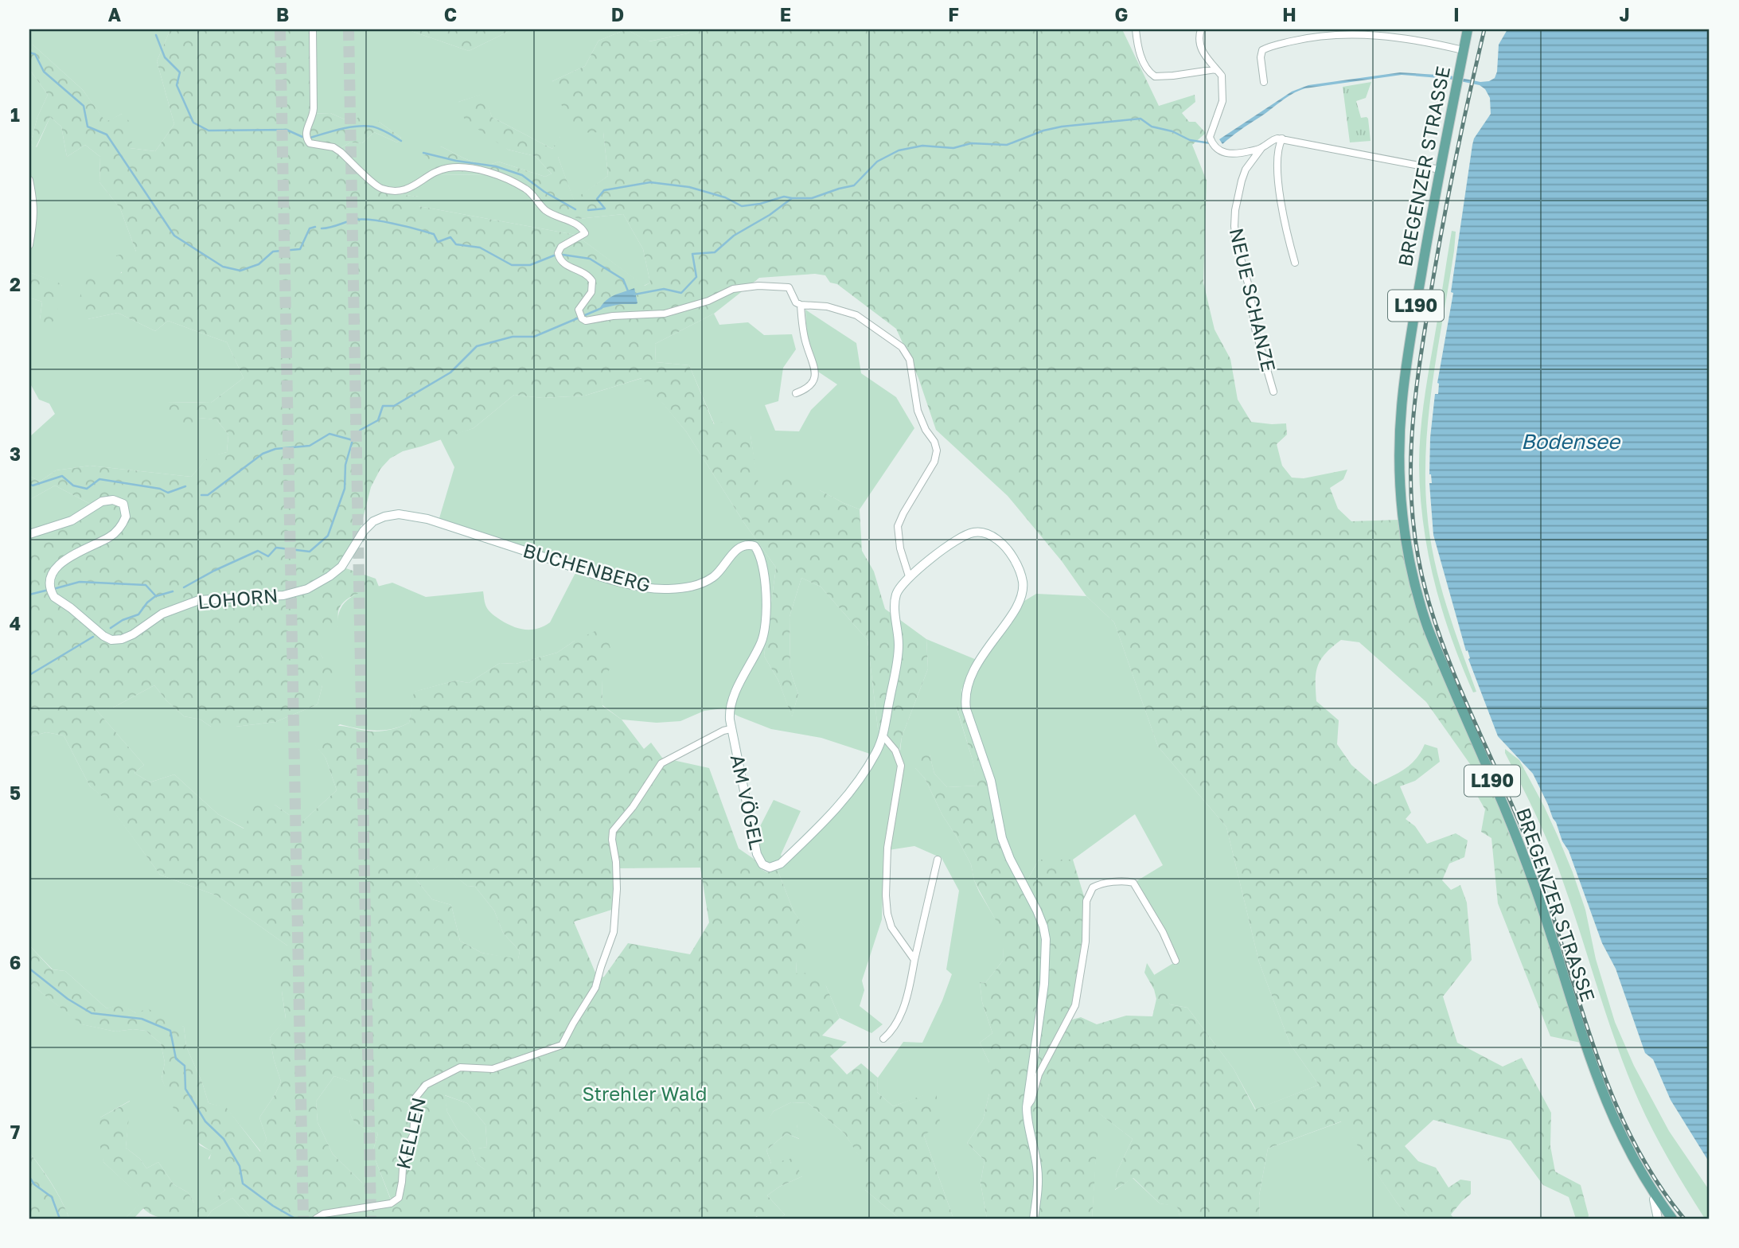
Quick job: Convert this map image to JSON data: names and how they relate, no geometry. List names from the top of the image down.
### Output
{
  "streets": {
    "main road": ["BREGENZER STRASSE", "L190"],
    "street": [
      "NEUE SCHANZE",
      "BUCHENBERG",
      "LOHORN",
      "AM VÖGEL",
      "KELLEN"
    ]
  },
  "crossings": [
    ["BREGENZER STRASSE", "L190"],
    ["BUCHENBERG", "LOHORN"],
    ["BUCHENBERG", "AM VÖGEL"],
    ["AM VÖGEL", "KELLEN"]
  ],
  "water": ["Bodensee"],
  "parks": ["Strehler Wald"],
  "grid": {
    "columns": [
      "A",
      "B",
      "C",
      "D",
      "E",
      "F",
      "G",
      "H",
      "I",
      "J"
    ],
    "rows": [
      "1",
      "2",
      "3",
      "4",
      "5",
      "6",
      "7"
    ]
  }
}
